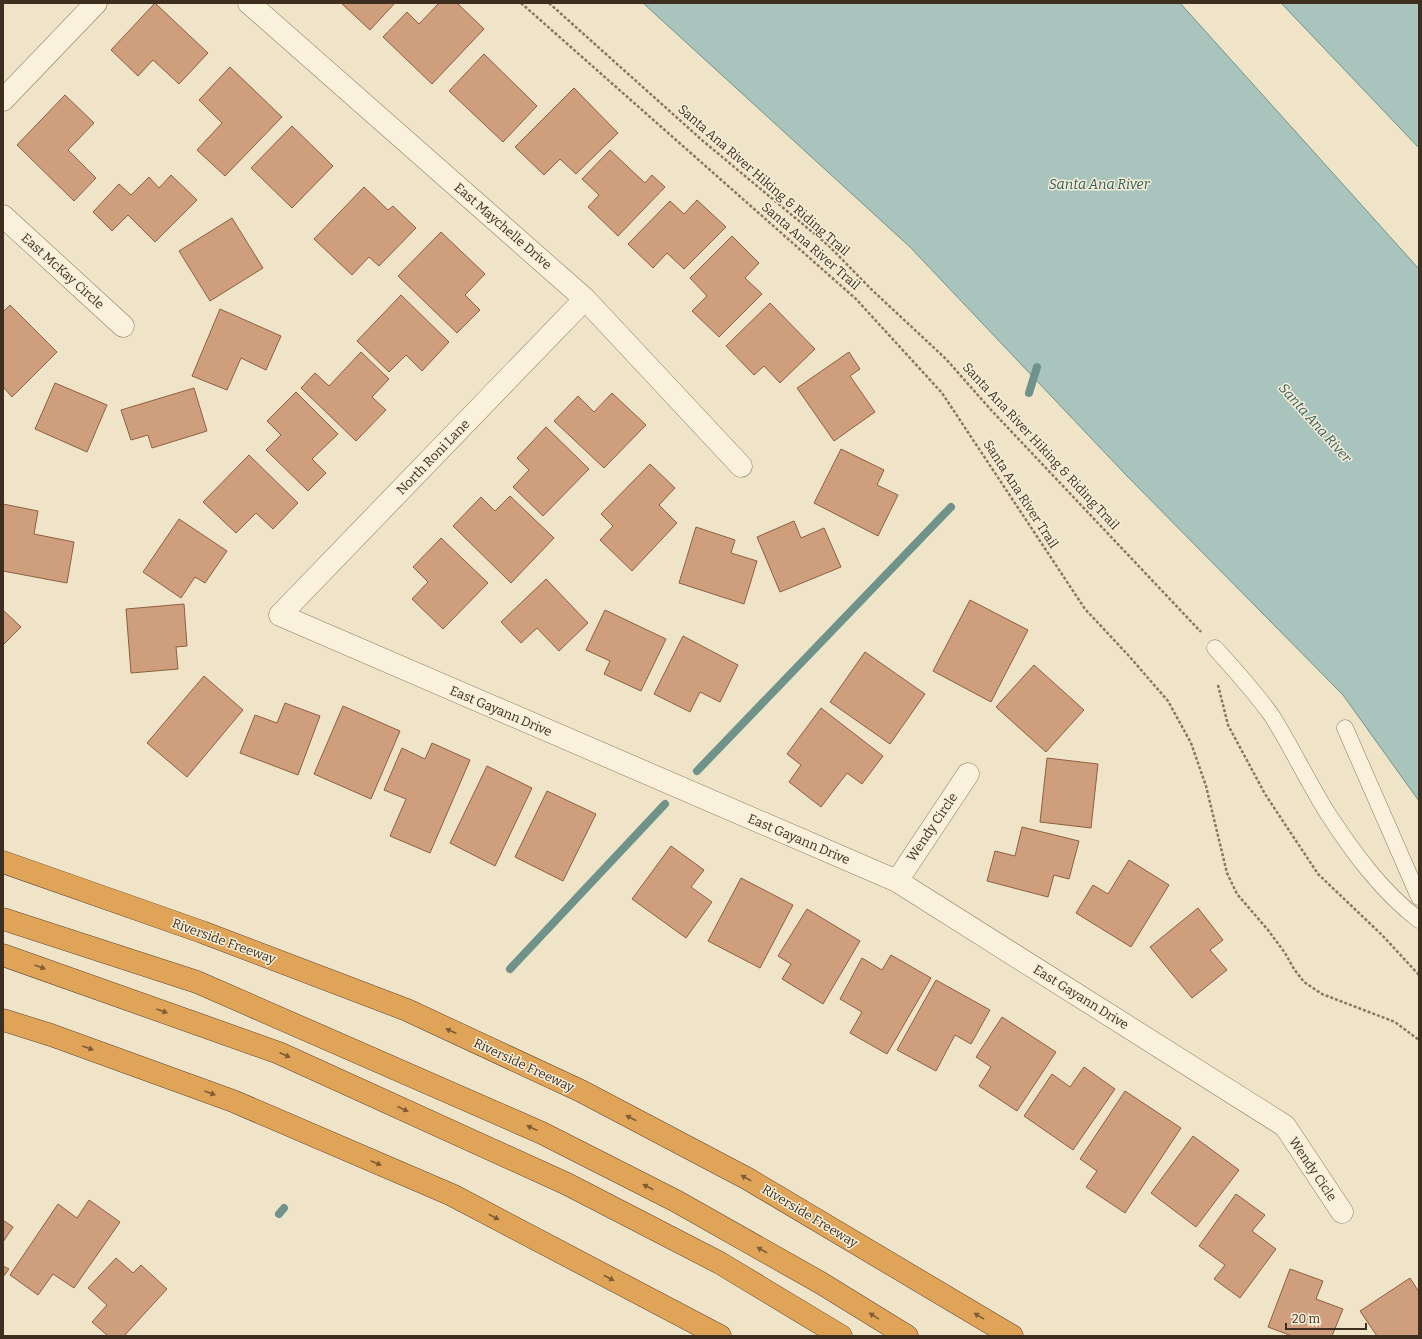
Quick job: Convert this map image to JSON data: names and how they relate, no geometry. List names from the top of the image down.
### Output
{
  "streets": {
    "highway": ["Riverside Freeway"],
    "street": [
      "East Maychelle Drive",
      "East McKay Circle",
      "North Roni Lane",
      "East Gayann Drive",
      "Wendy Circle",
      "Wendy Cicle"
    ],
    "path": ["Santa Ana River Hiking & Riding Trail", "Santa Ana River Trail"]
  },
  "crossings": [
    ["East Maychelle Drive", "North Roni Lane"],
    ["North Roni Lane", "East Gayann Drive"],
    ["East Gayann Drive", "Wendy Circle"],
    ["East Gayann Drive", "Wendy Cicle"]
  ],
  "water": ["Santa Ana River"],
  "scale_bar": "20 m"
}
